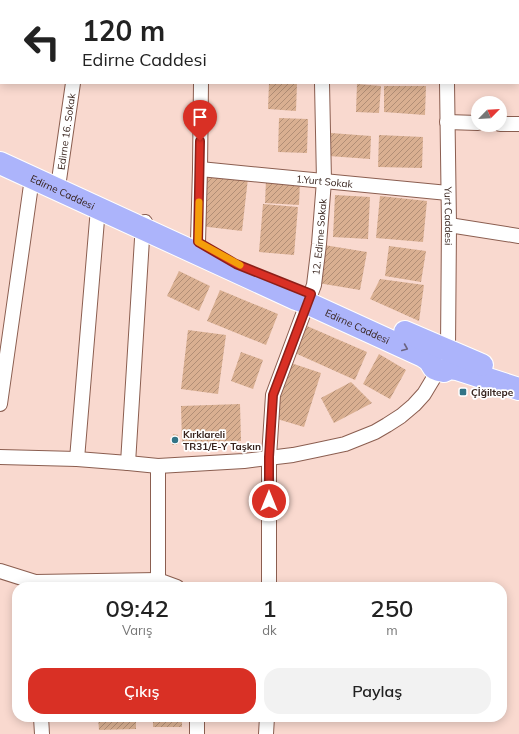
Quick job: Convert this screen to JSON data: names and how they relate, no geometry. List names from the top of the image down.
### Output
{
  "streets": {
    "highway": ["Edirne Caddesi"],
    "street": [
      "Edirne 16. Sokak",
      "1.Yurt Sokak",
      "Yurt Caddesi",
      "12. Edirne Sokak"
    ]
  },
  "crossings": [
    ["Edirne 16. Sokak", "Edirne Caddesi"],
    ["1.Yurt Sokak", "Yurt Caddesi"],
    ["1.Yurt Sokak", "12. Edirne Sokak"],
    ["Edirne Caddesi", "Yurt Caddesi"],
    ["Edirne Caddesi", "12. Edirne Sokak"]
  ],
  "places": {
    "transit": ["Çİğiltepe"],
    "other": ["Kırklareli TR31/E-Y Taşkın"]
  },
  "north": "top right",
  "page": {
    "turn": ["120 m", "Edirne Caddesi"],
    "eta": [
      "09:42",
      "Varış",
      "1",
      "dk",
      "250",
      "m"
    ],
    "buttons": ["Çıkış", "Paylaş"]
  }
}
